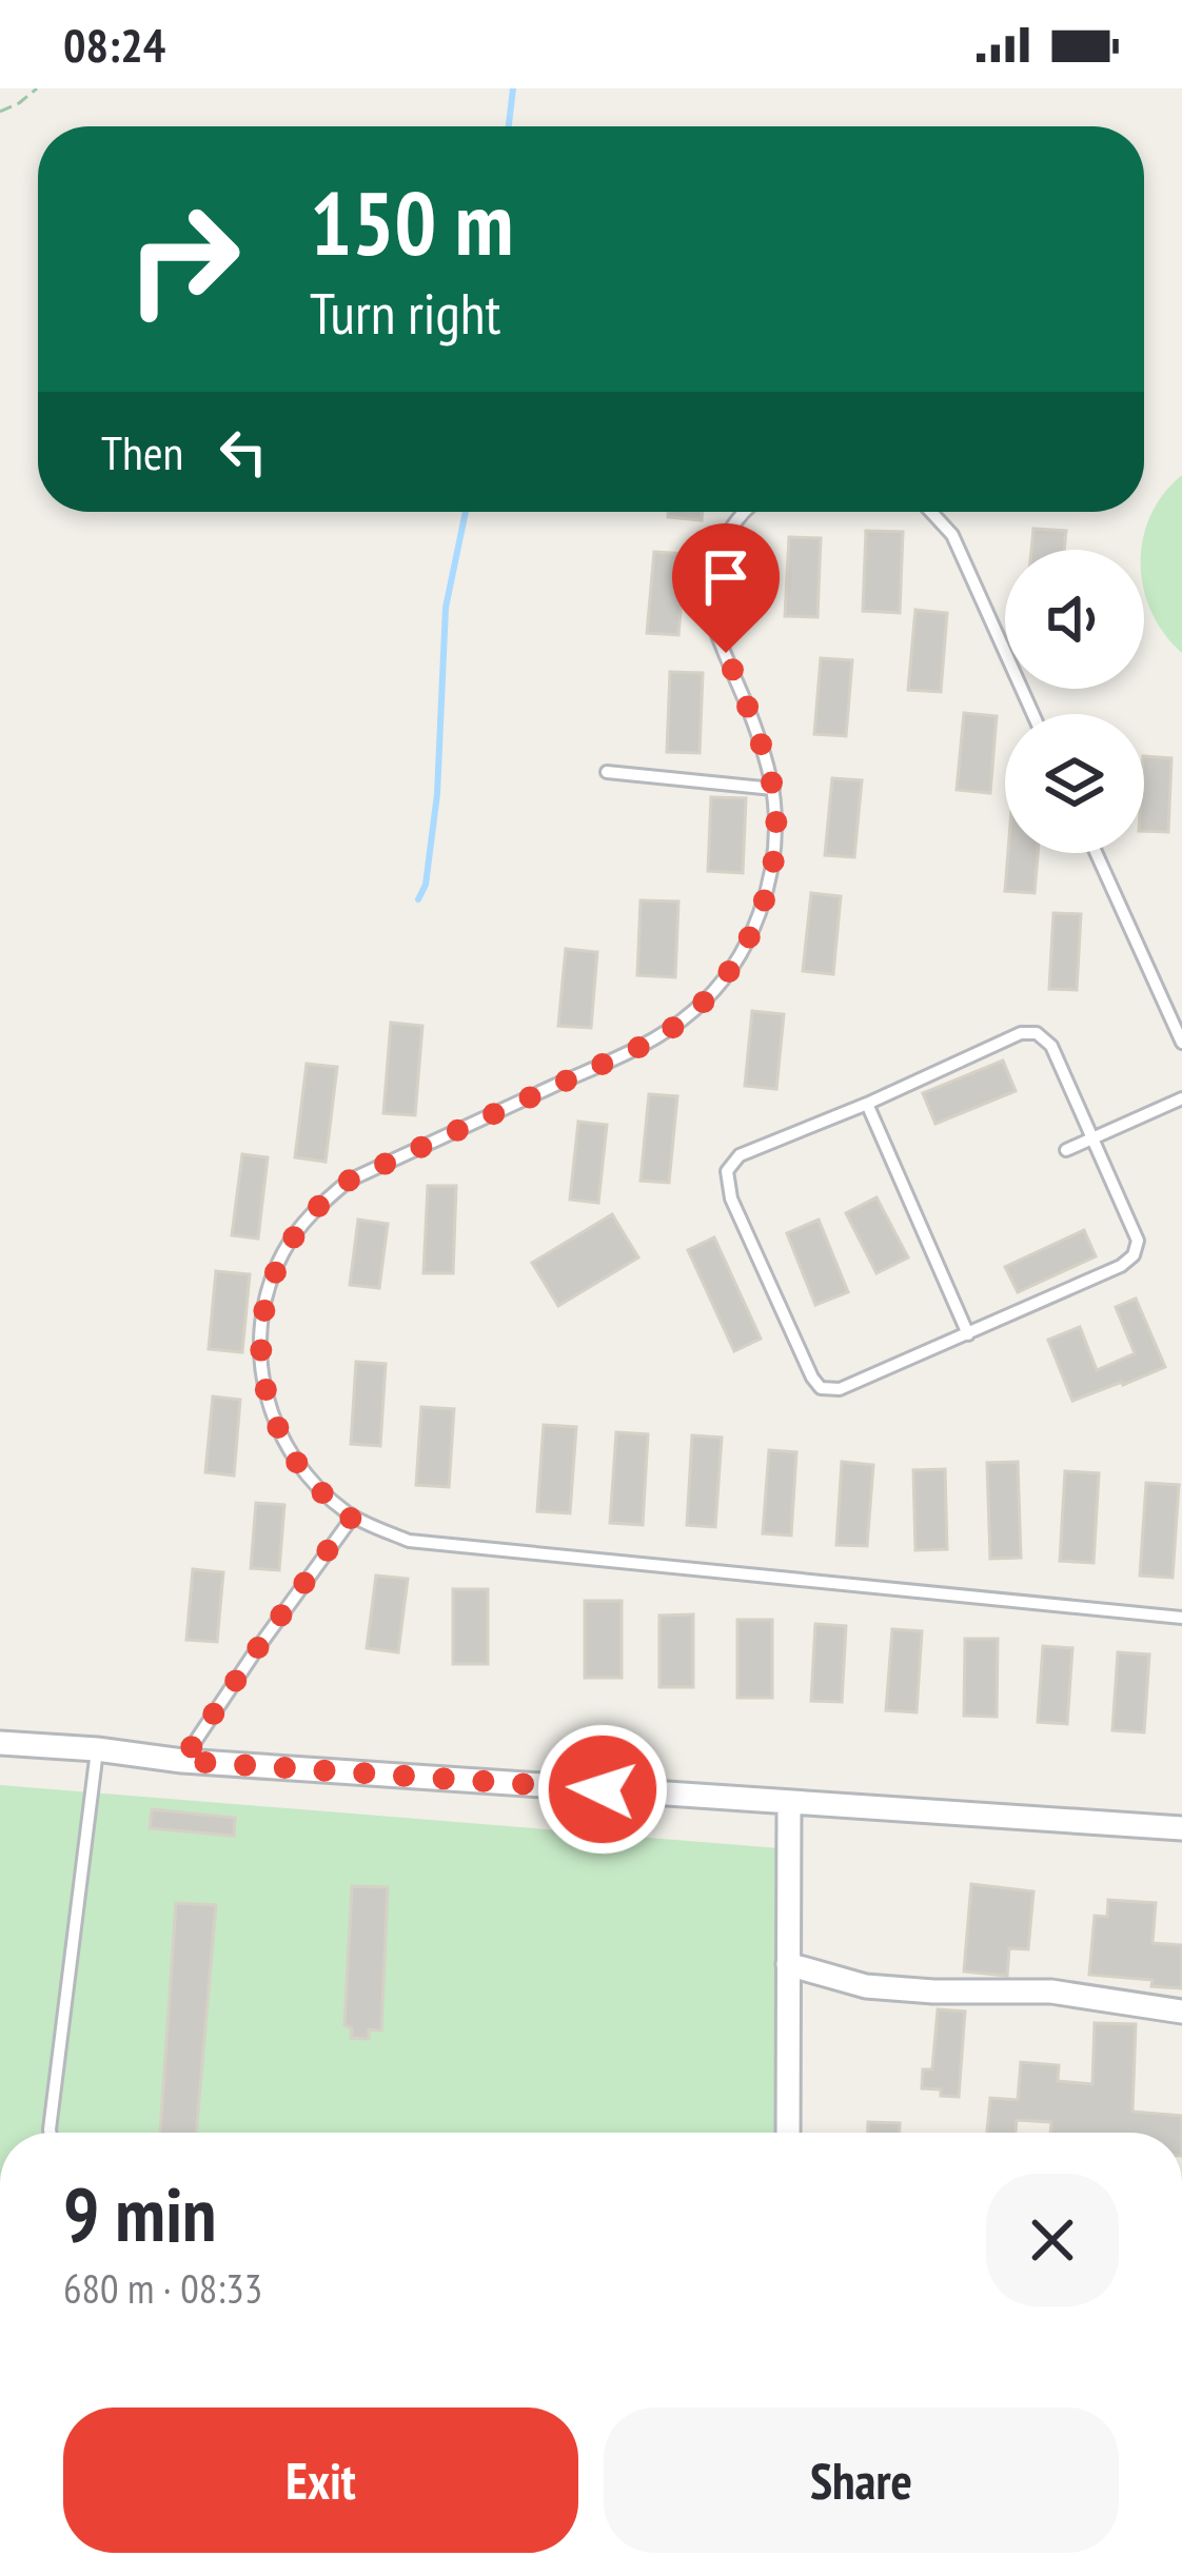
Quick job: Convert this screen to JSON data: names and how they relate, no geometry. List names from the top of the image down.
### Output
{
  "page": {
    "status": "08:24",
    "turn": ["150 m", "Turn right"],
    "then": "Then",
    "heading": ["9 min", "680 m · 08:33"],
    "buttons": ["Exit", "Share"]
  }
}
